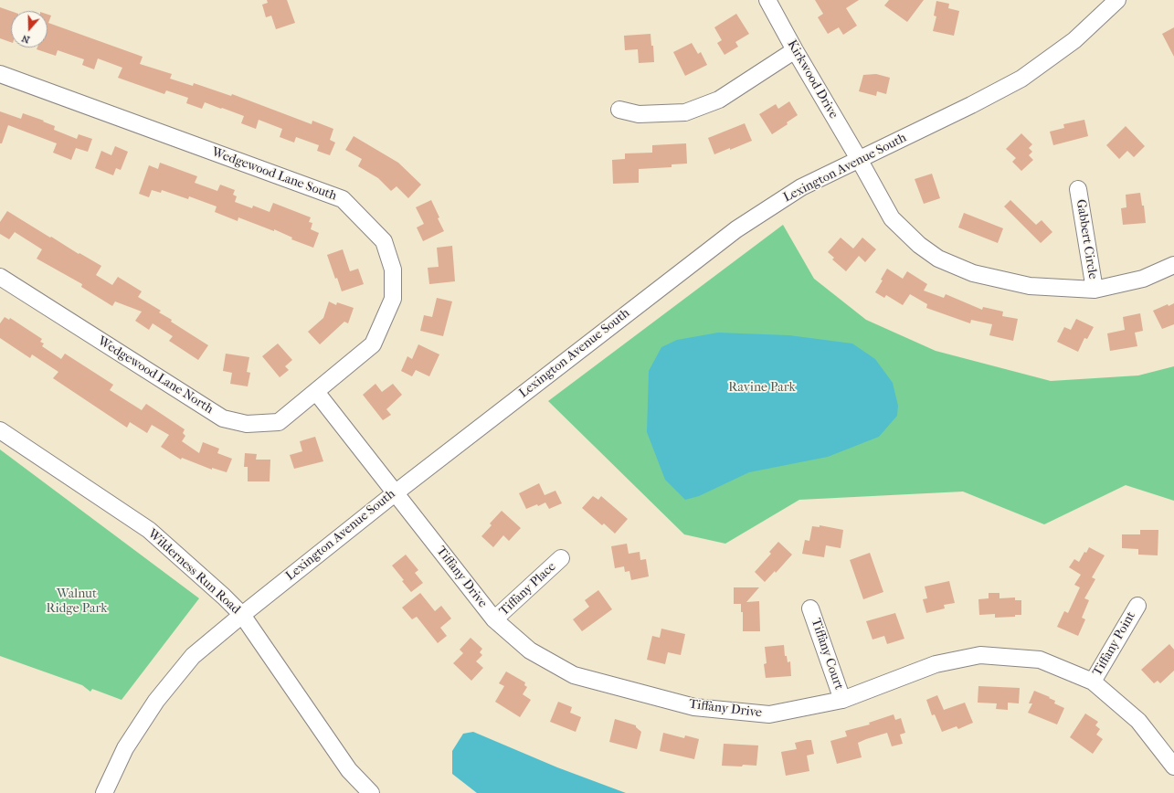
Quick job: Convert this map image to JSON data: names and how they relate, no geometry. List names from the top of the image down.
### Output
{
  "streets": {
    "street": [
      "Kirkwood Drive",
      "Lexington Avenue South",
      "Wedgewood Lane South",
      "Gabbert Circle",
      "Wedgewood Lane North",
      "Wilderness Run Road",
      "Tiffany Drive",
      "Tiffany Place",
      "Tiffany Point",
      "Tiffany Court"
    ]
  },
  "crossings": [
    ["Kirkwood Drive", "Lexington Avenue South"],
    ["Kirkwood Drive", "Gabbert Circle"],
    ["Lexington Avenue South", "Wilderness Run Road"],
    ["Lexington Avenue South", "Tiffany Drive"],
    ["Wedgewood Lane South", "Wedgewood Lane North"],
    ["Wedgewood Lane South", "Tiffany Drive"],
    ["Wedgewood Lane North", "Tiffany Drive"],
    ["Tiffany Drive", "Tiffany Place"],
    ["Tiffany Drive", "Tiffany Point"],
    ["Tiffany Drive", "Tiffany Court"]
  ],
  "parks": ["Ravine Park", "Walnut Ridge Park"],
  "north": "bottom"
}
